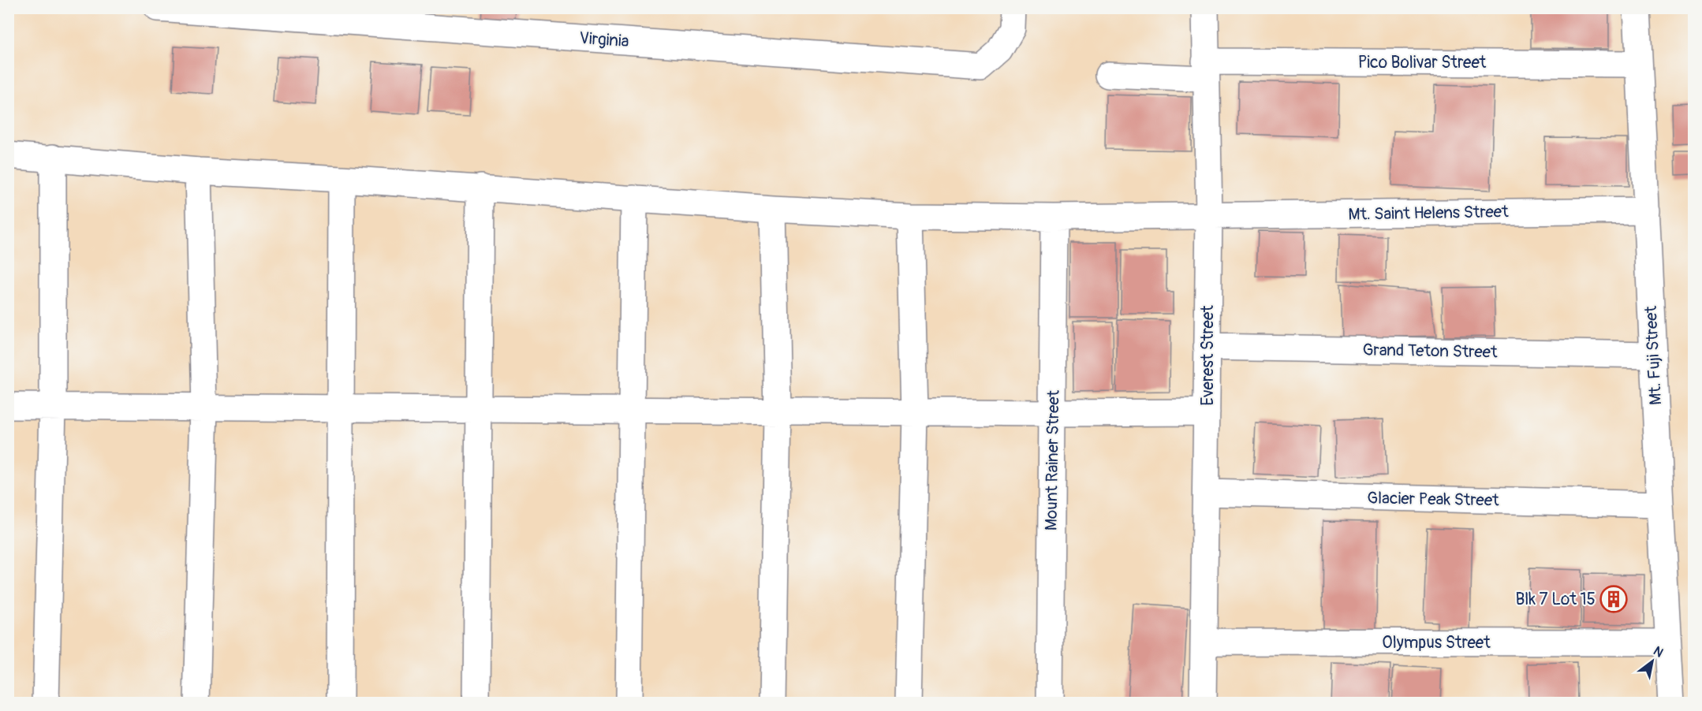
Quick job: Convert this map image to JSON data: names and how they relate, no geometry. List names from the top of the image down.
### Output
{
  "streets": {
    "street": [
      "Virginia",
      "Pico Bolivar Street",
      "Mt. Saint Helens Street",
      "Grand Teton Street",
      "Everest Street",
      "Mt. Fuji Street",
      "Mount Rainer Street",
      "Glacier Peak Street",
      "Olympus Street"
    ]
  },
  "crossings": [
    ["Pico Bolivar Street", "Everest Street"],
    ["Pico Bolivar Street", "Mt. Fuji Street"],
    ["Mt. Saint Helens Street", "Everest Street"],
    ["Mt. Saint Helens Street", "Mt. Fuji Street"],
    ["Mt. Saint Helens Street", "Mount Rainer Street"],
    ["Grand Teton Street", "Everest Street"],
    ["Grand Teton Street", "Mt. Fuji Street"],
    ["Everest Street", "Glacier Peak Street"],
    ["Everest Street", "Olympus Street"],
    ["Mt. Fuji Street", "Glacier Peak Street"],
    ["Mt. Fuji Street", "Olympus Street"]
  ],
  "places": {
    "building": ["Blk 7 Lot 15"]
  },
  "north": "top right"
}
